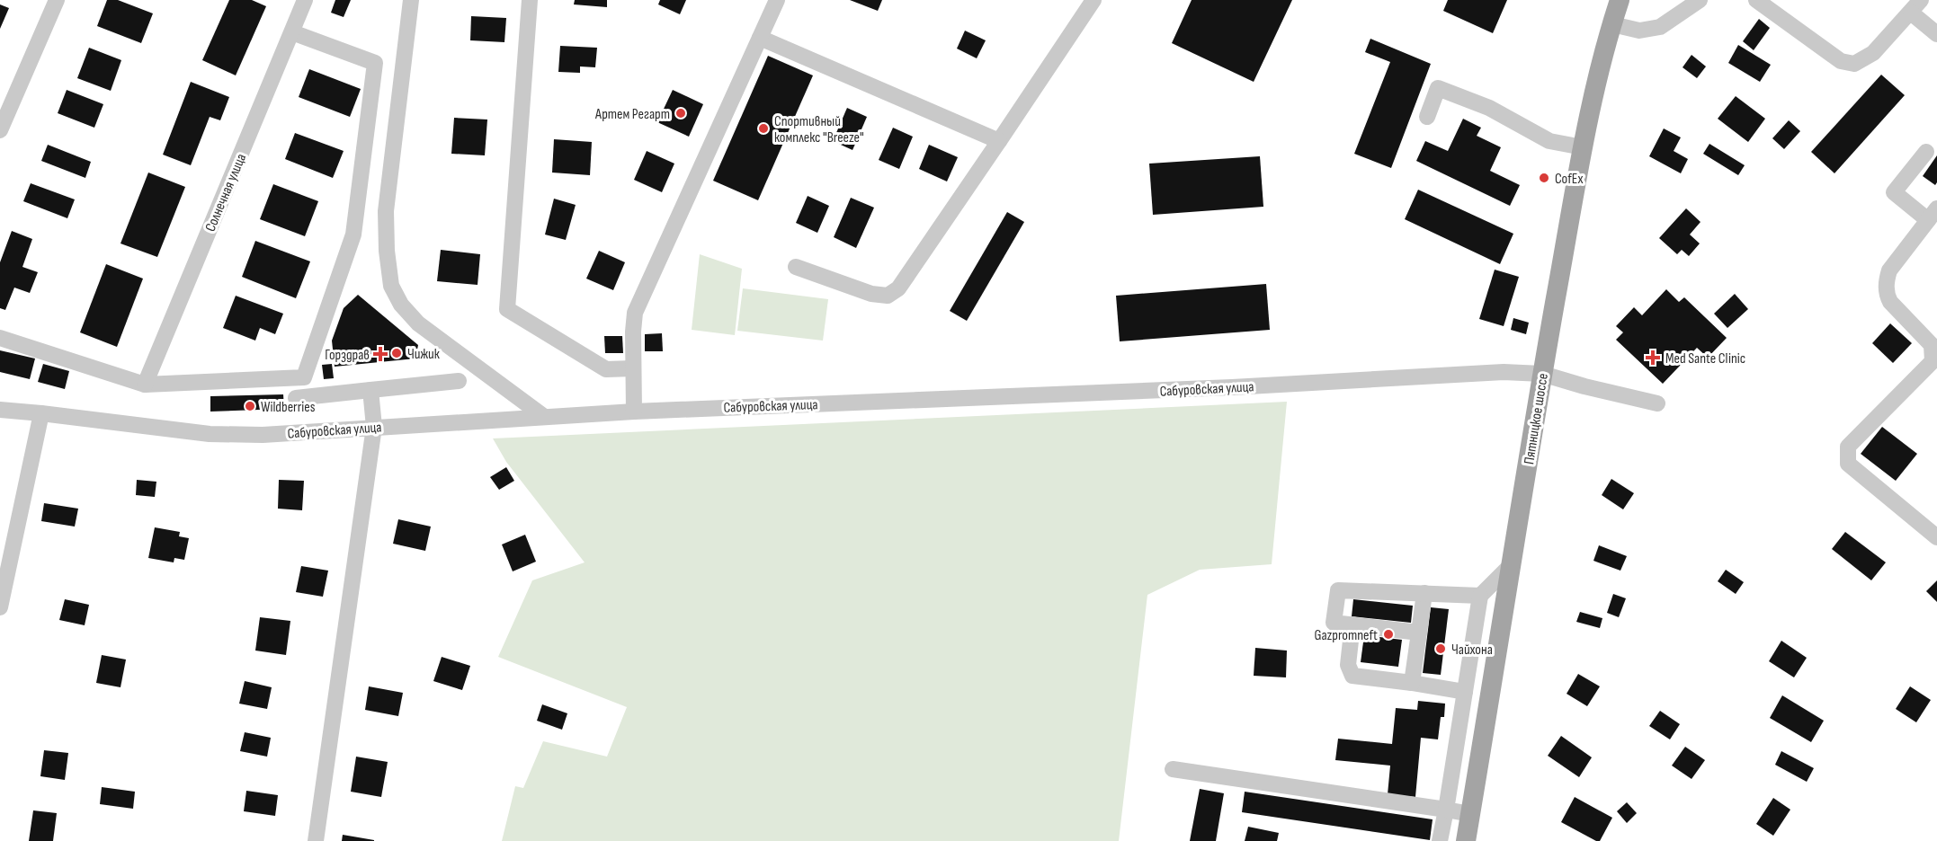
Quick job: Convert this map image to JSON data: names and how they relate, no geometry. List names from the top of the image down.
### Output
{
  "streets": {
    "main road": ["Пятницкое шоссе"],
    "street": ["Солнечная улица", "Сабуровская улица"]
  },
  "crossings": [
    ["Сабуровская улица", "Пятницкое шоссе"]
  ],
  "places": {
    "other": [
      "Артем Регарт",
      "Спортивный комплекс \"Breeze\"",
      "CofEx",
      "Чижик",
      "Wildberries",
      "Gazpromneft",
      "Чайхона"
    ],
    "health": ["Горздрав", "Med Sante Clinic"]
  }
}
